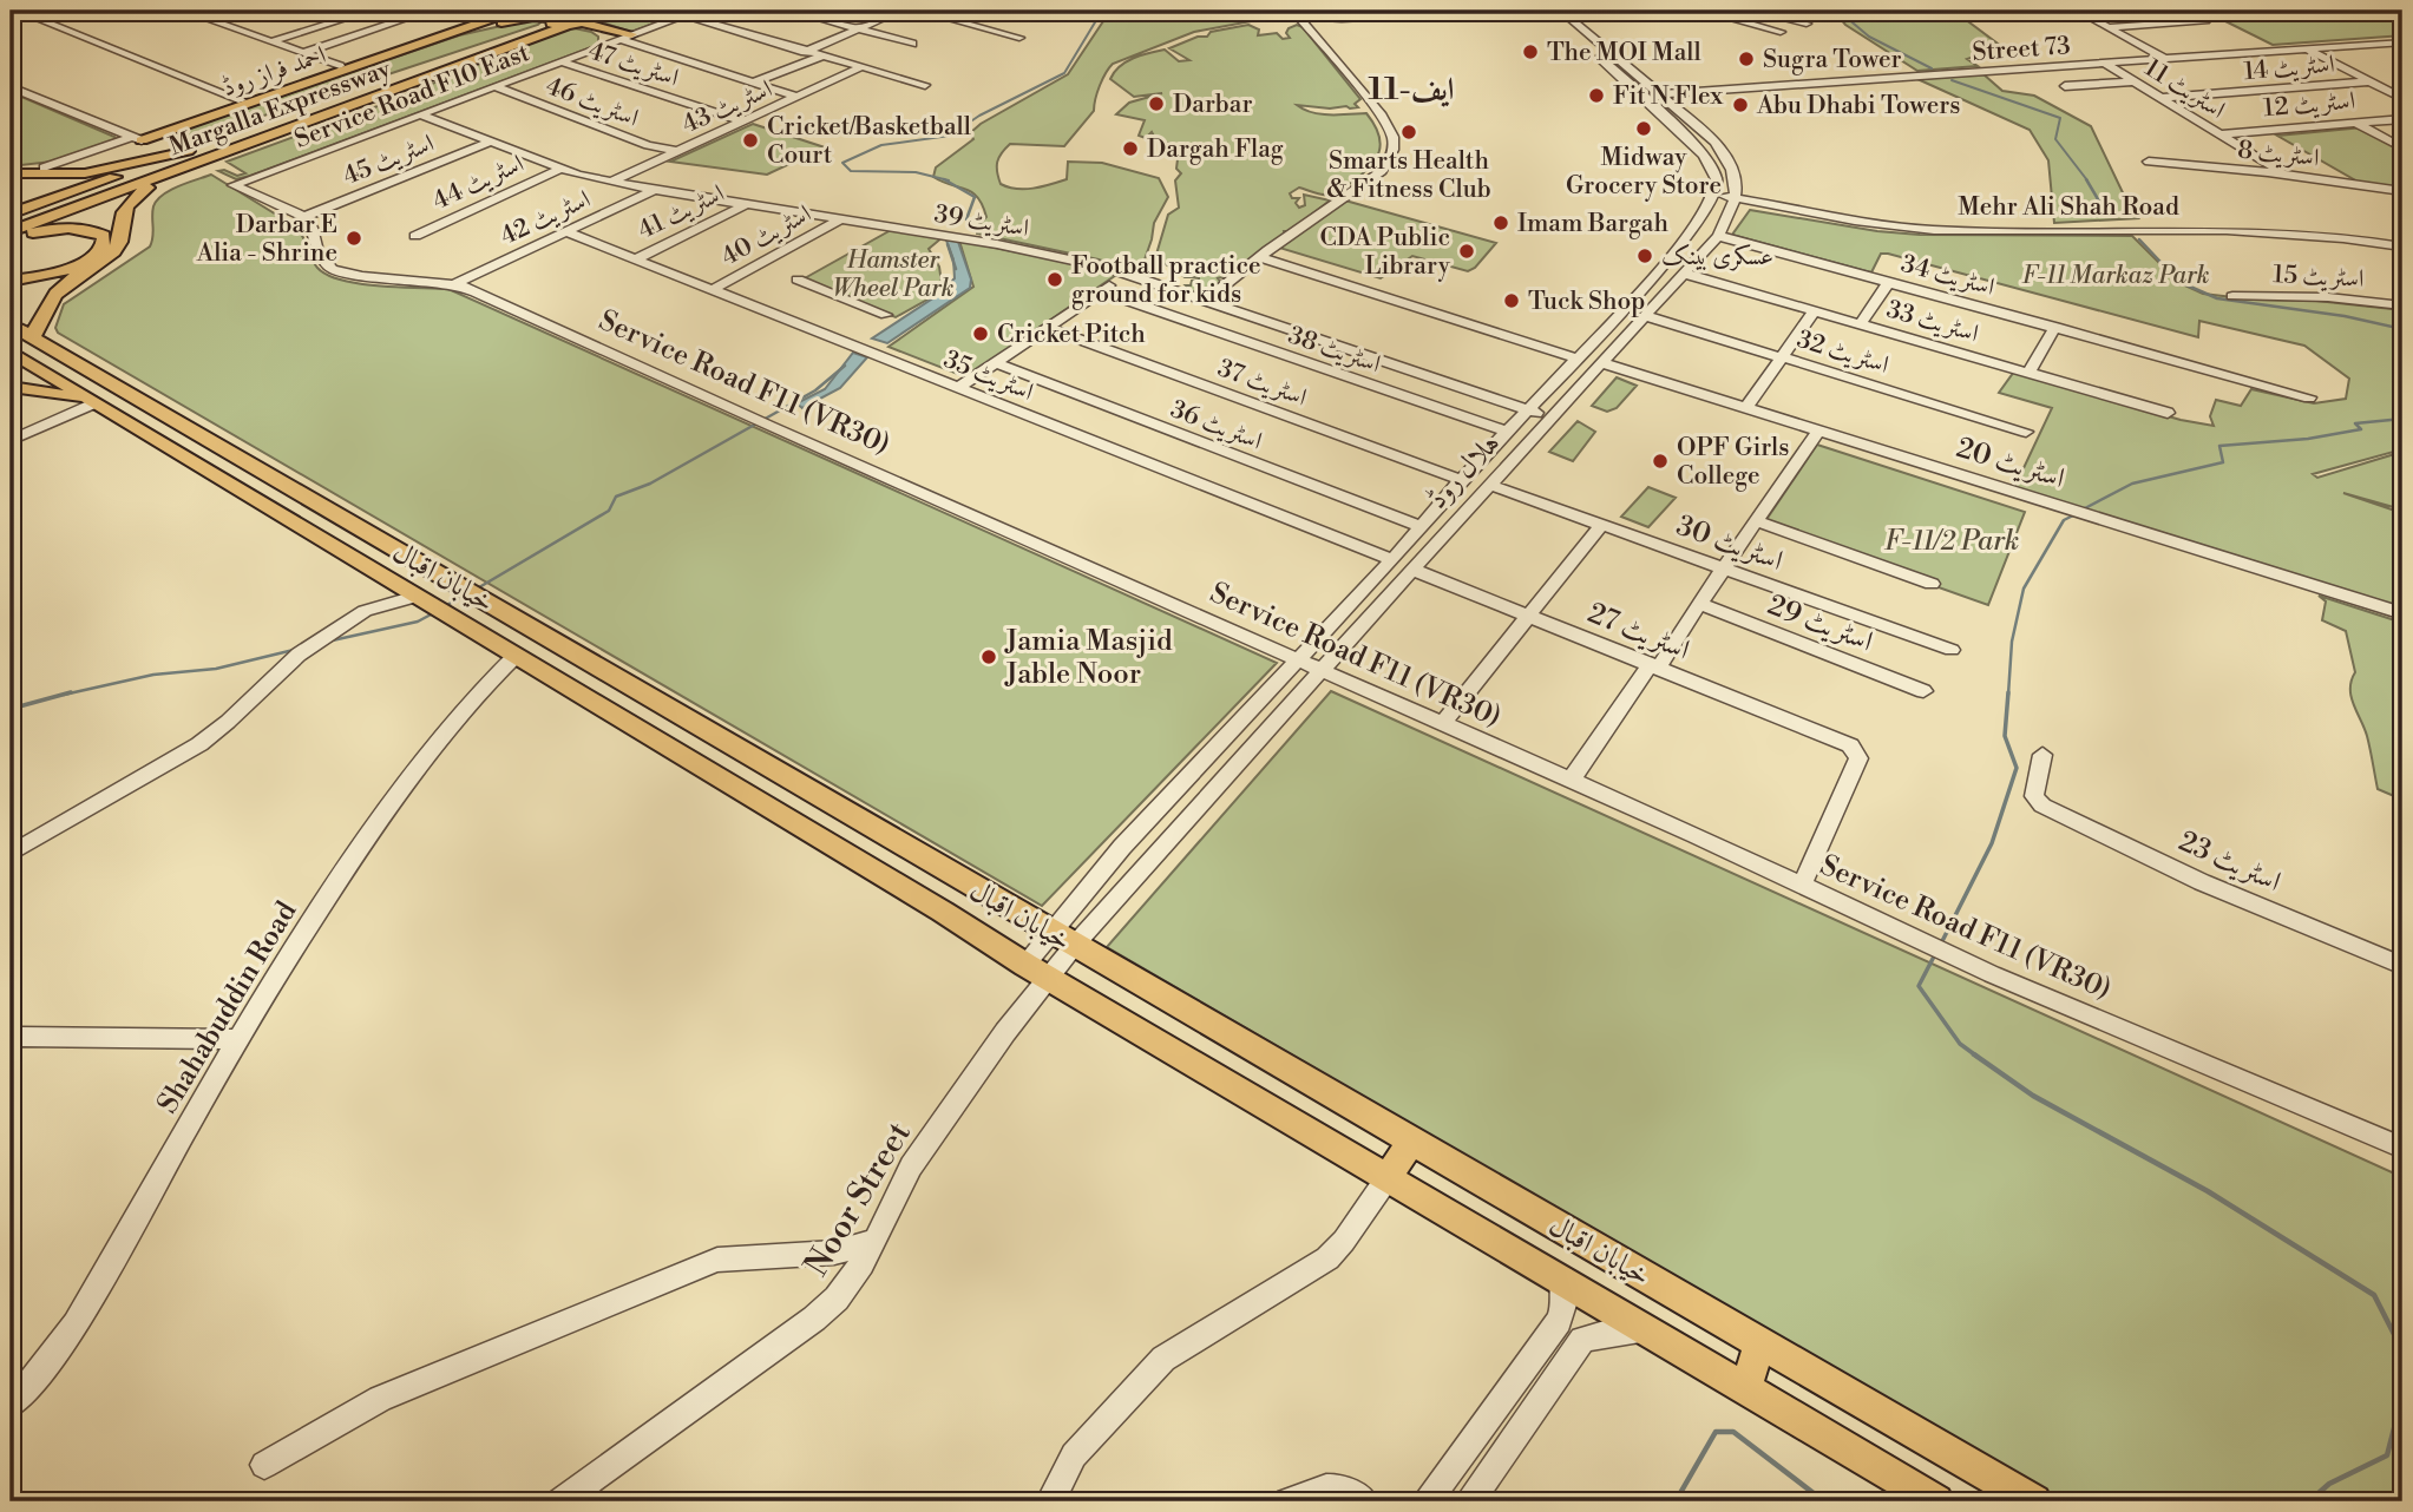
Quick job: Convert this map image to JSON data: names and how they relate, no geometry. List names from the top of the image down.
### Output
{
  "streets": {
    "main road": ["احمد فراز روڈ", "Margalla Expressway", "خیابان اقبال"],
    "street": [
      "Street 73",
      "اسٹریٹ 47",
      "اسٹریٹ 14",
      "اسٹریٹ 11",
      "Service Road F10 East",
      "اسٹریٹ 46",
      "اسٹریٹ 12",
      "اسٹریٹ 43",
      "اسٹریٹ 8",
      "اسٹریٹ 45",
      "اسٹریٹ 44",
      "Mehr Ali Shah Road",
      "اسٹریٹ 41",
      "اسٹریٹ 42",
      "اسٹریٹ 39",
      "اسٹریٹ 40",
      "اسٹریٹ 34",
      "اسٹریٹ 15",
      "اسٹریٹ 33",
      "اسٹریٹ 38",
      "اسٹریٹ 32",
      "اسٹریٹ 35",
      "Service Road F11 (VR30)",
      "اسٹریٹ 37",
      "اسٹریٹ 36",
      "اسٹریٹ 20",
      "ہلال روڈ",
      "اسٹریٹ 30",
      "اسٹریٹ 29",
      "اسٹریٹ 27",
      "اسٹریٹ 23",
      "Shahabuddin Road",
      "Noor Street"
    ]
  },
  "crossings": [
    ["Street 73", "اسٹریٹ 11"],
    ["اسٹریٹ 47", "Service Road F10 East"],
    ["اسٹریٹ 47", "اسٹریٹ 43"],
    ["اسٹریٹ 14", "اسٹریٹ 11"],
    ["اسٹریٹ 11", "اسٹریٹ 12"],
    ["اسٹریٹ 11", "اسٹریٹ 8"],
    ["Service Road F10 East", "اسٹریٹ 46"],
    ["Service Road F10 East", "اسٹریٹ 45"],
    ["Service Road F10 East", "اسٹریٹ 39"],
    ["Service Road F10 East", "Service Road F11 (VR30)"],
    ["اسٹریٹ 46", "اسٹریٹ 43"],
    ["اسٹریٹ 43", "اسٹریٹ 39"],
    ["اسٹریٹ 45", "اسٹریٹ 39"],
    ["اسٹریٹ 45", "Service Road F11 (VR30)"],
    ["اسٹریٹ 44", "اسٹریٹ 39"],
    ["Mehr Ali Shah Road", "ہلال روڈ"],
    ["اسٹریٹ 41", "اسٹریٹ 39"],
    ["اسٹریٹ 41", "اسٹریٹ 35"],
    ["اسٹریٹ 42", "اسٹریٹ 39"],
    ["اسٹریٹ 42", "اسٹریٹ 35"],
    ["اسٹریٹ 42", "Service Road F11 (VR30)"],
    ["اسٹریٹ 39", "اسٹریٹ 40"],
    ["اسٹریٹ 39", "ہلال روڈ"],
    ["اسٹریٹ 40", "اسٹریٹ 35"],
    ["اسٹریٹ 34", "ہلال روڈ"],
    ["اسٹریٹ 33", "ہلال روڈ"],
    ["اسٹریٹ 38", "ہلال روڈ"],
    ["اسٹریٹ 32", "ہلال روڈ"],
    ["اسٹریٹ 35", "ہلال روڈ"],
    ["Service Road F11 (VR30)", "ہلال روڈ"],
    ["Service Road F11 (VR30)", "اسٹریٹ 27"],
    ["اسٹریٹ 37", "ہلال روڈ"],
    ["اسٹریٹ 36", "ہلال روڈ"],
    ["اسٹریٹ 20", "ہلال روڈ"],
    ["ہلال روڈ", "اسٹریٹ 30"],
    ["ہلال روڈ", "خیابان اقبال"],
    ["ہلال روڈ", "اسٹریٹ 27"],
    ["ہلال روڈ", "Noor Street"],
    ["خیابان اقبال", "Shahabuddin Road"],
    ["خیابان اقبال", "Noor Street"]
  ],
  "districts": ["ایف-11"],
  "parks": ["Hamster Wheel Park", "F-11 Markaz Park", "F-11/2 Park"],
  "places": [
    "The MOI Mall",
    "Sugra Tower",
    "Fit N Flex",
    "Darbar",
    "Abu Dhabi Towers",
    "Midway Grocery Store",
    "Smarts Health & Fitness Club",
    "Cricket/Basketball Court",
    "Dargah Flag",
    "Imam Bargah",
    "Darbar E Alia - Shrine",
    "CDA Public Library",
    "عسکری بینک",
    "Football practice ground for kids",
    "Tuck Shop",
    "Cricket Pitch",
    "OPF Girls College",
    "Jamia Masjid Jable Noor"
  ]
}
